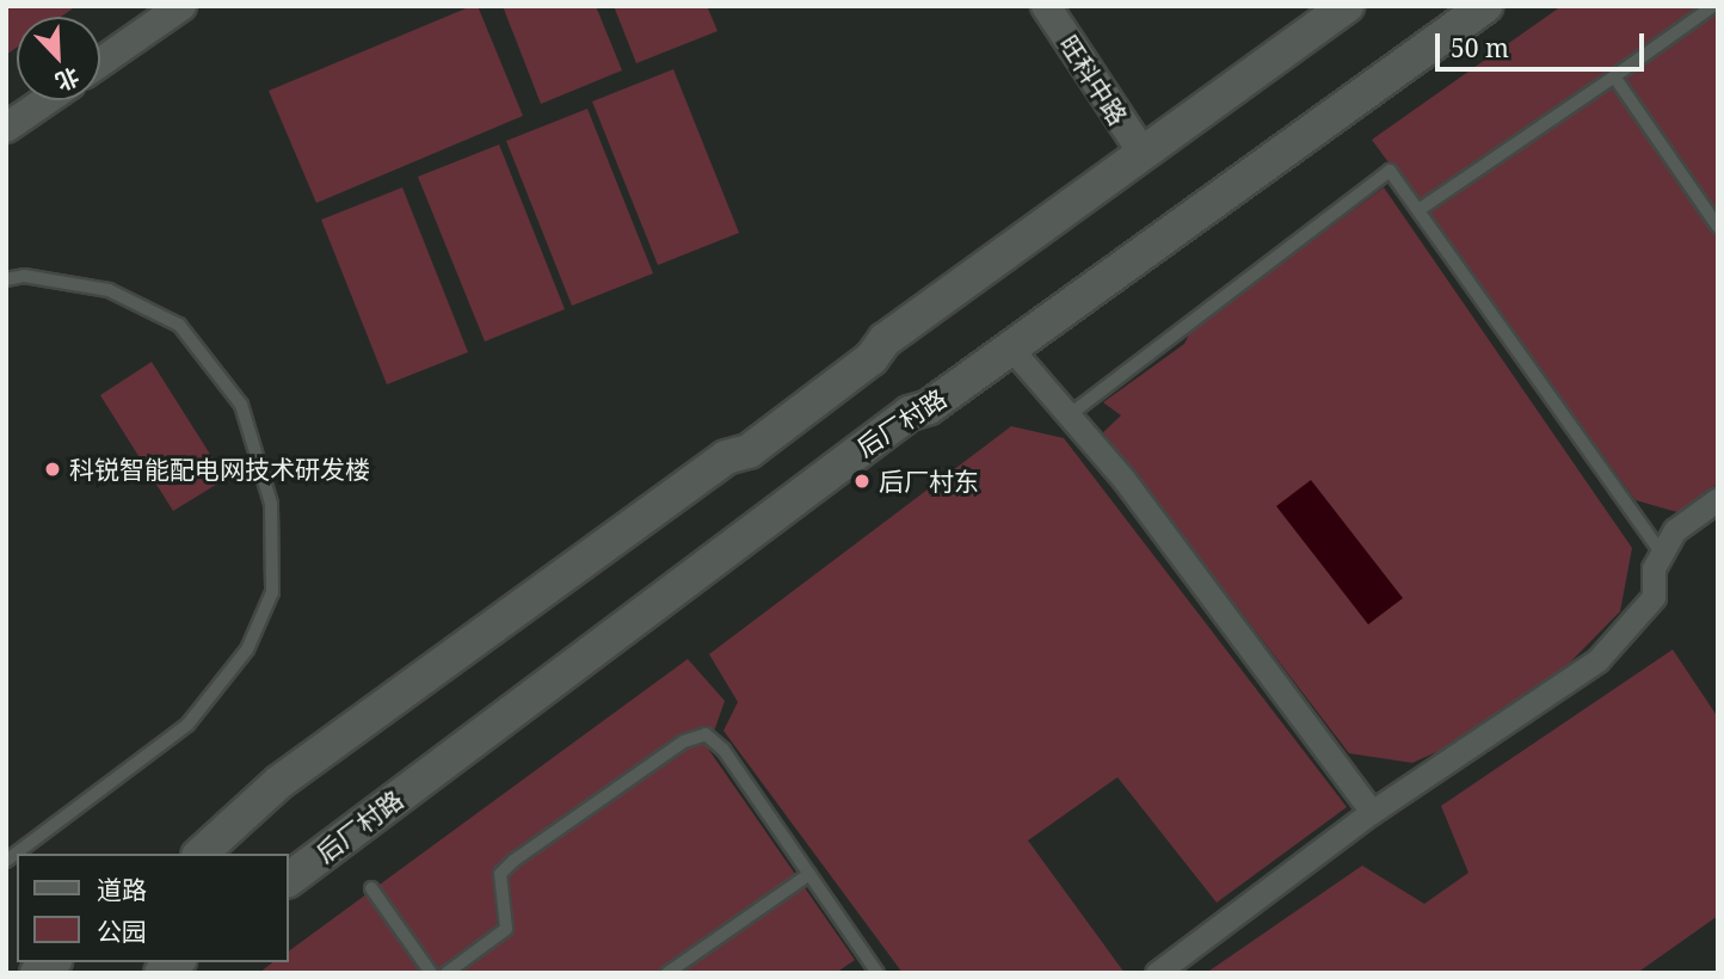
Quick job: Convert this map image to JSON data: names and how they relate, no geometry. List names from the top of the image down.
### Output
{
  "streets": {
    "main road": ["后厂村路"],
    "street": ["旺科中路"]
  },
  "places": ["科锐智能配电网技术研发楼", "后厂村东"],
  "legend": ["道路", "公园"],
  "scale_bar": "50 m",
  "north": "bottom right"
}
